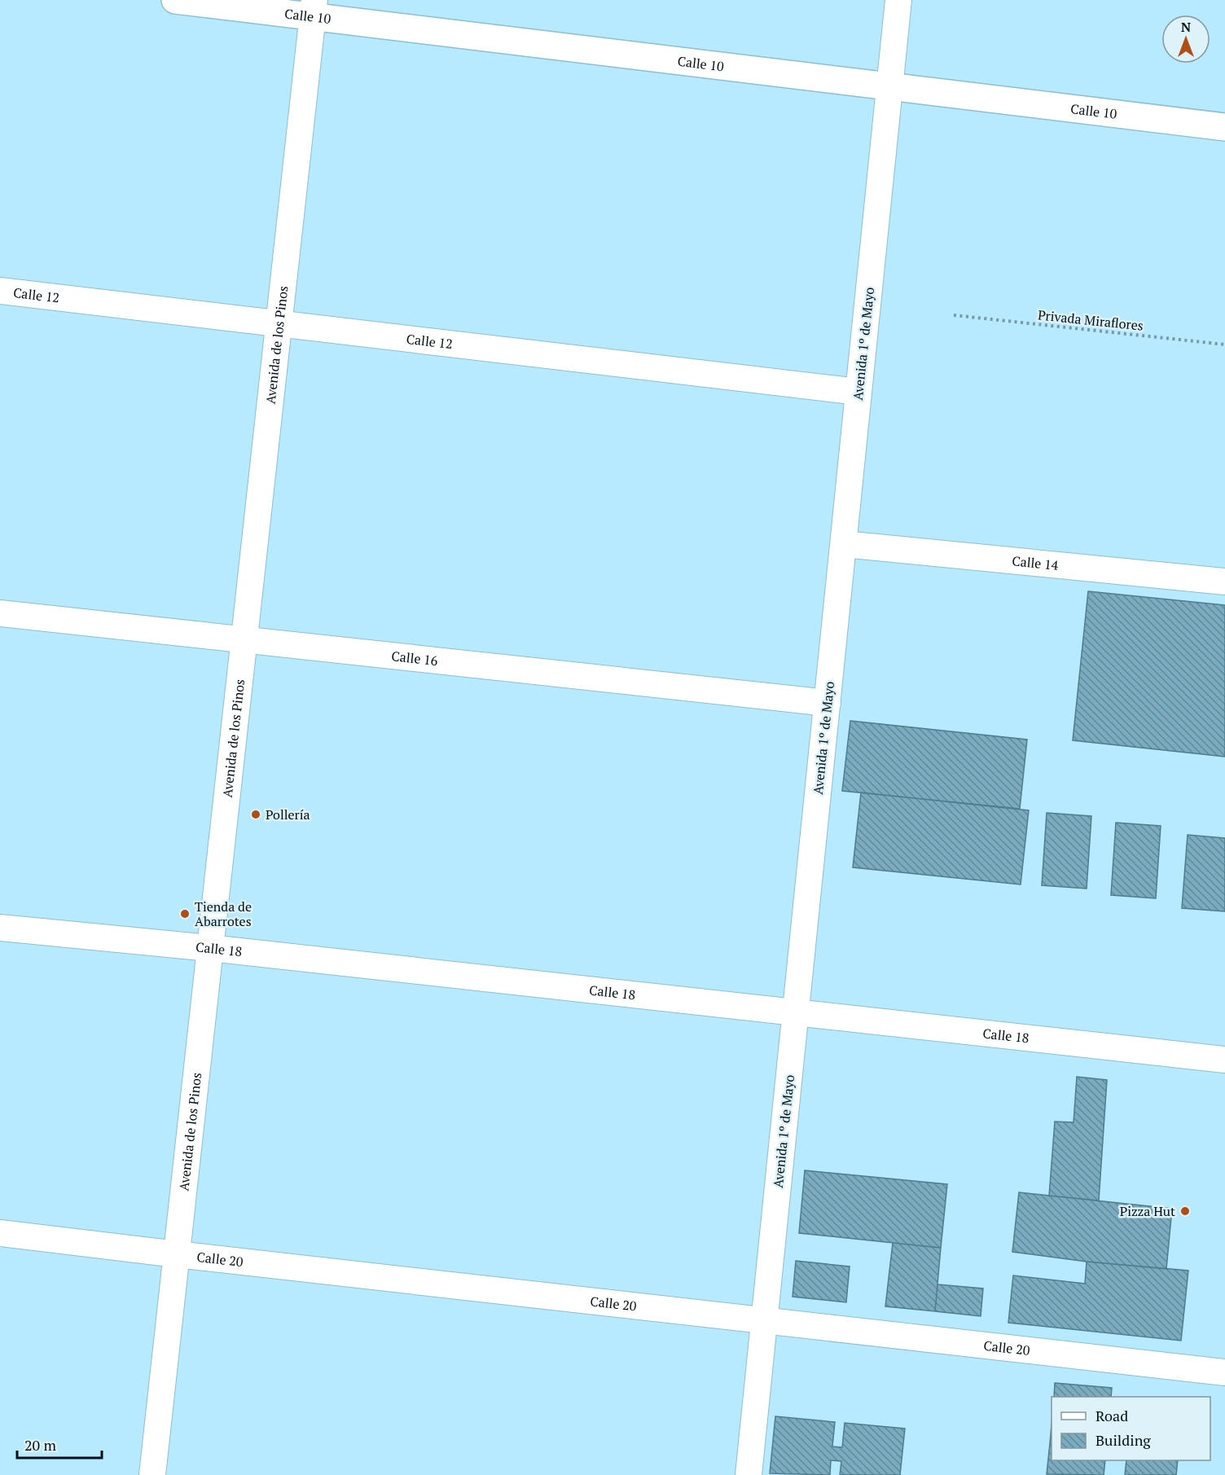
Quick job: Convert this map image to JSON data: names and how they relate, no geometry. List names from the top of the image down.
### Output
{
  "streets": {
    "street": [
      "Calle 10",
      "Calle 12",
      "Avenida de los Pinos",
      "Avenida 1º de Mayo",
      "Calle 14",
      "Calle 16",
      "Calle 18",
      "Calle 20"
    ],
    "path": ["Privada Miraflores"]
  },
  "crossings": [
    ["Calle 10", "Avenida de los Pinos"],
    ["Calle 10", "Avenida 1º de Mayo"],
    ["Calle 12", "Avenida de los Pinos"],
    ["Calle 12", "Avenida 1º de Mayo"],
    ["Avenida de los Pinos", "Calle 16"],
    ["Avenida de los Pinos", "Calle 18"],
    ["Avenida de los Pinos", "Calle 20"],
    ["Avenida 1º de Mayo", "Calle 14"],
    ["Avenida 1º de Mayo", "Calle 16"],
    ["Avenida 1º de Mayo", "Calle 18"],
    ["Avenida 1º de Mayo", "Calle 20"]
  ],
  "places": ["Pollería", "Tienda de Abarrotes", "Pizza Hut"],
  "legend": ["Road", "Building"],
  "scale_bar": "20 m",
  "north": "top"
}
